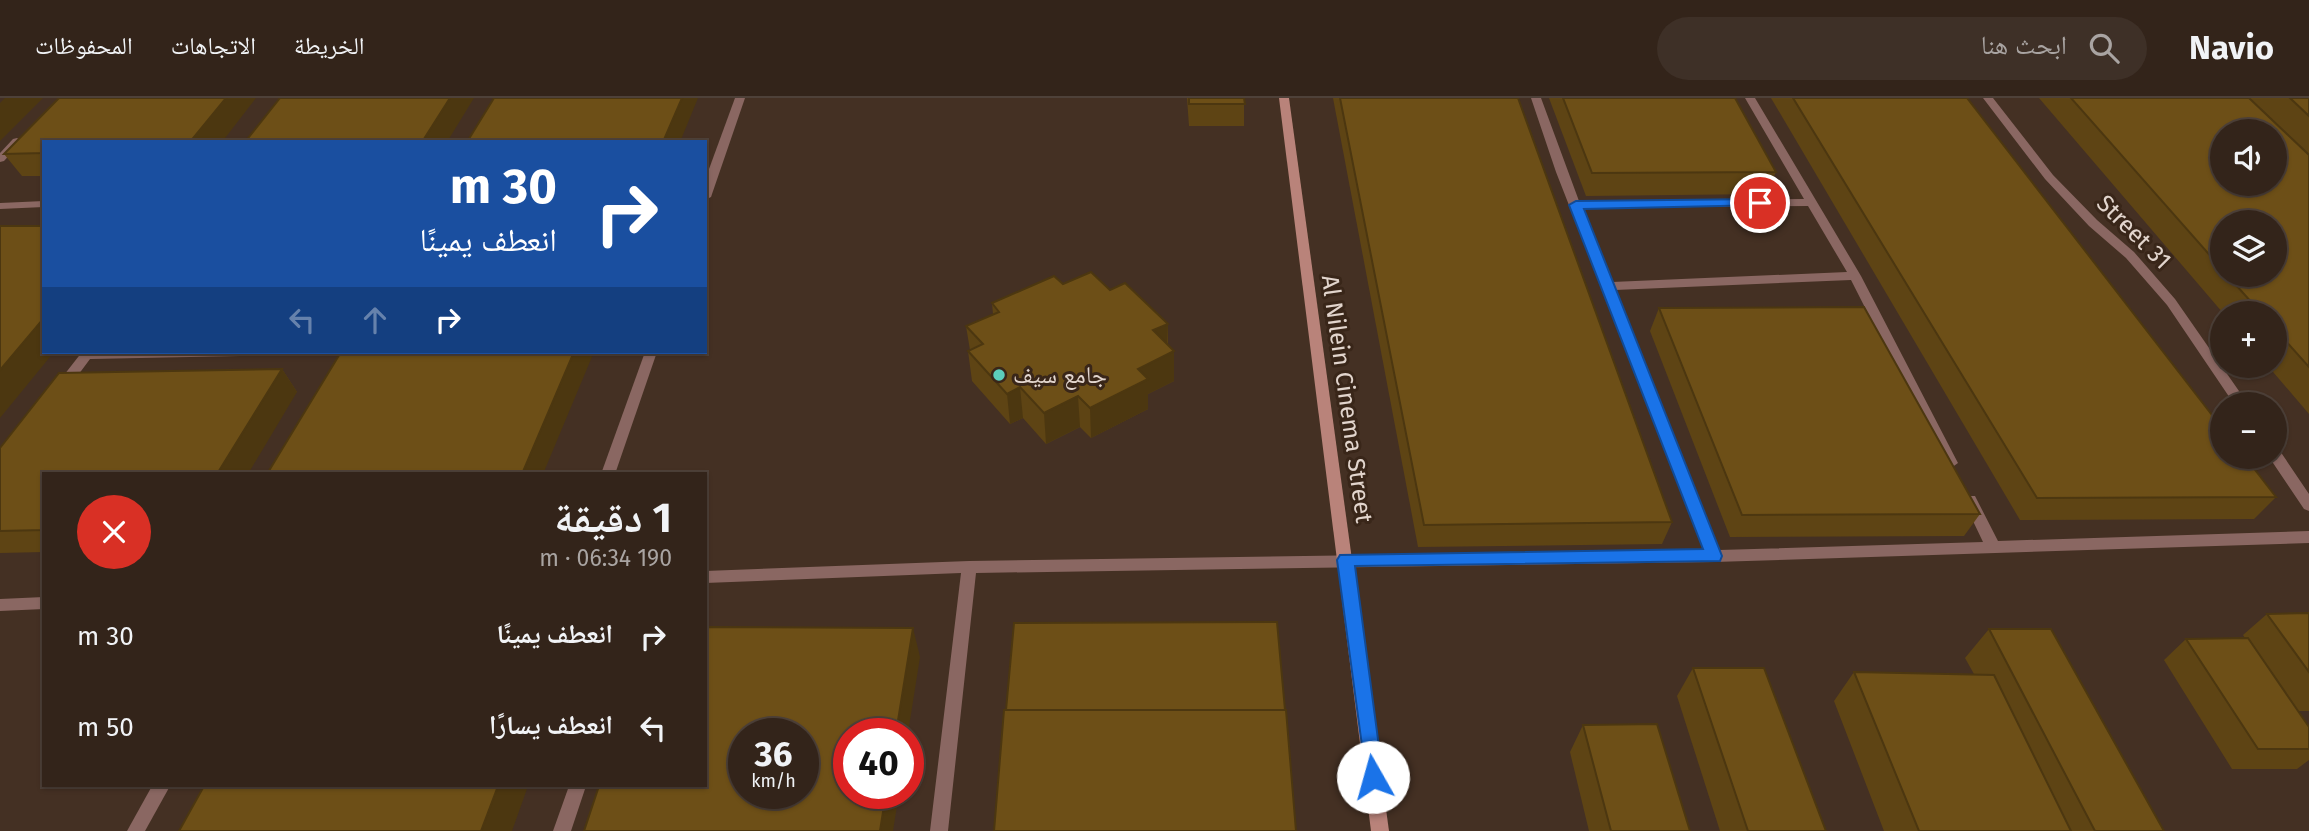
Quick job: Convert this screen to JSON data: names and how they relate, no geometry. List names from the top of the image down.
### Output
{
  "streets": {
    "street": ["Street 31", "Al Nilein Cinema Street"]
  },
  "places": ["جامع سيف"],
  "page": {
    "header": "Navio",
    "search": "ابحث هنا",
    "nav": ["الخريطة", "الاتجاهات", "المحفوظات"],
    "map_buttons": ["+", "−"],
    "turn": ["30 m", "انعطف يمينًا"],
    "heading": ["1 دقيقة", "190 m · 06:34"],
    "list": [
      {
        "name": "انعطف يمينًا",
        "value": "30 m"
      },
      {
        "name": "انعطف يسارًا",
        "value": "50 m"
      }
    ],
    "speed": "36 km/h",
    "limit": "40"
  }
}
